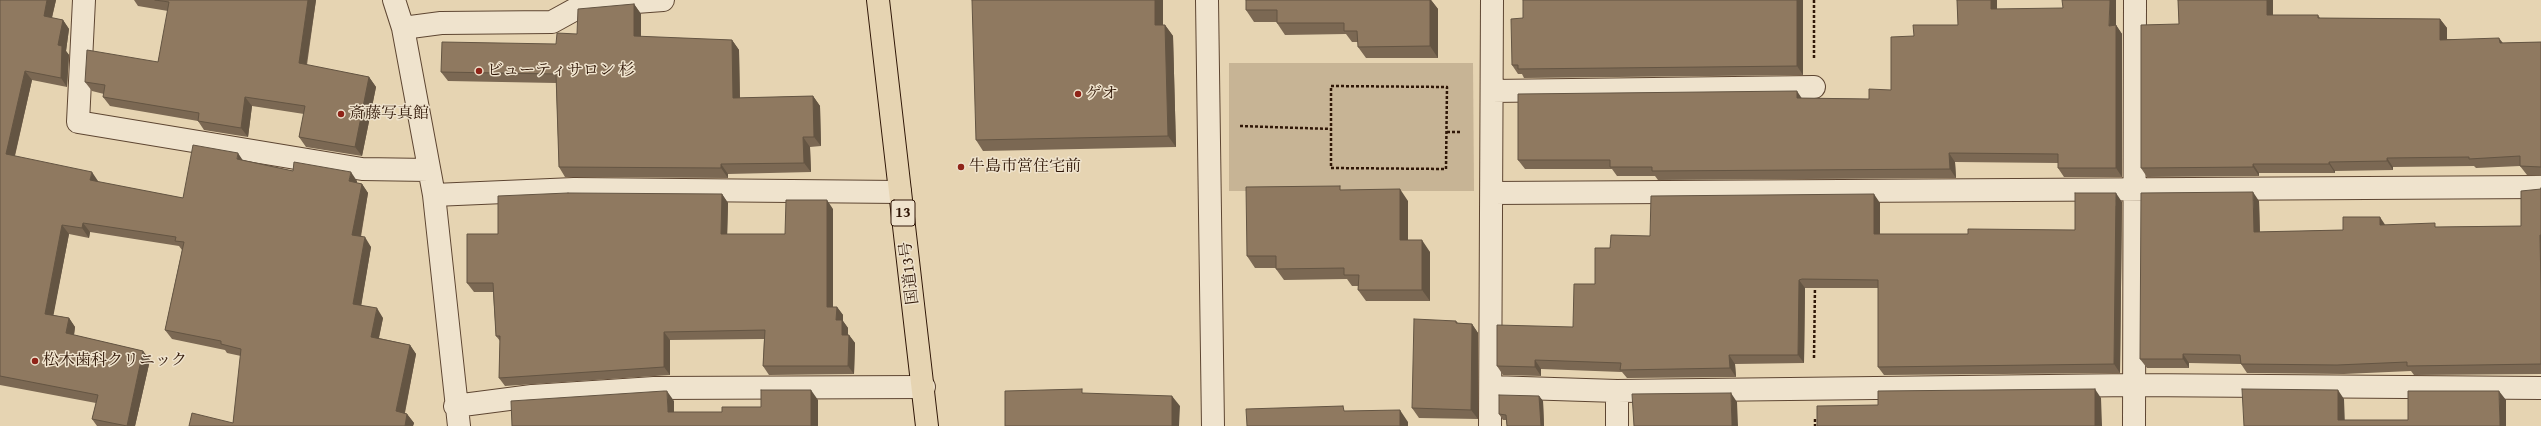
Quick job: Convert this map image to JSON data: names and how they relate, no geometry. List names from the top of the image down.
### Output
{
  "streets": {
    "highway": ["13", "国道13号"]
  },
  "places": [
    "ビューティサロン 杉",
    "ゲオ",
    "斎藤写真館",
    "牛島市営住宅前",
    "松木歯科クリニック"
  ]
}
